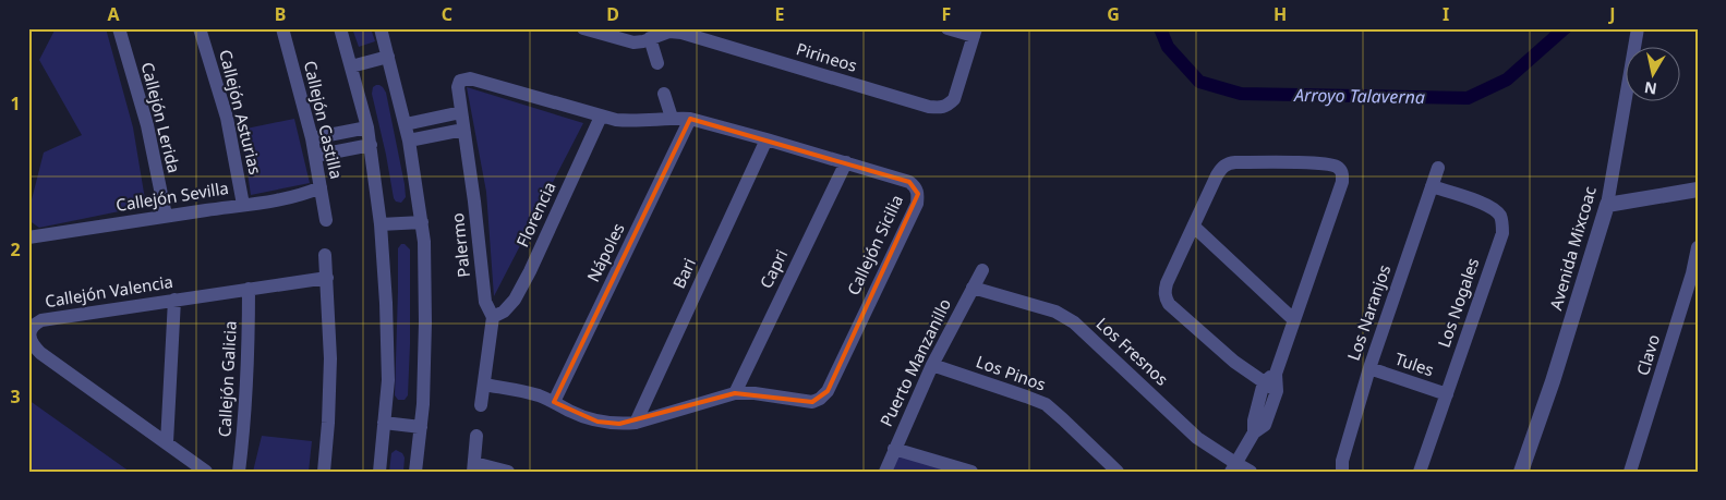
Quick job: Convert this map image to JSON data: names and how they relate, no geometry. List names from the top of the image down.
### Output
{
  "streets": {
    "street": [
      "Pirineos",
      "Callejón Asturias",
      "Callejón Lerida",
      "Callejón Castilla",
      "Callejón Sevilla",
      "Florencia",
      "Palermo",
      "Callejón Sicilia",
      "Avenida Mixcoac",
      "Nápoles",
      "Capri",
      "Bari",
      "Callejón Valencia",
      "Los Nogales",
      "Los Naranjos",
      "Los Fresnos",
      "Clavo",
      "Puerto Manzanillo",
      "Tules",
      "Los Pinos",
      "Callejón Galicia"
    ]
  },
  "crossings": [
    ["Callejón Asturias", "Callejón Sevilla"],
    ["Callejón Lerida", "Callejón Sevilla"],
    ["Callejón Castilla", "Callejón Sevilla"],
    ["Florencia", "Palermo"],
    ["Florencia", "Callejón Sicilia"],
    ["Palermo", "Callejón Sicilia"],
    ["Callejón Sicilia", "Nápoles"],
    ["Callejón Sicilia", "Capri"],
    ["Callejón Sicilia", "Bari"],
    ["Callejón Valencia", "Callejón Galicia"],
    ["Los Nogales", "Los Naranjos"],
    ["Los Nogales", "Tules"],
    ["Los Naranjos", "Tules"],
    ["Los Fresnos", "Puerto Manzanillo"],
    ["Puerto Manzanillo", "Los Pinos"]
  ],
  "water": ["Arroyo Talaverna"],
  "north": "bottom",
  "grid": {
    "columns": [
      "A",
      "B",
      "C",
      "D",
      "E",
      "F",
      "G",
      "H",
      "I",
      "J"
    ],
    "rows": ["1", "2", "3"]
  }
}
